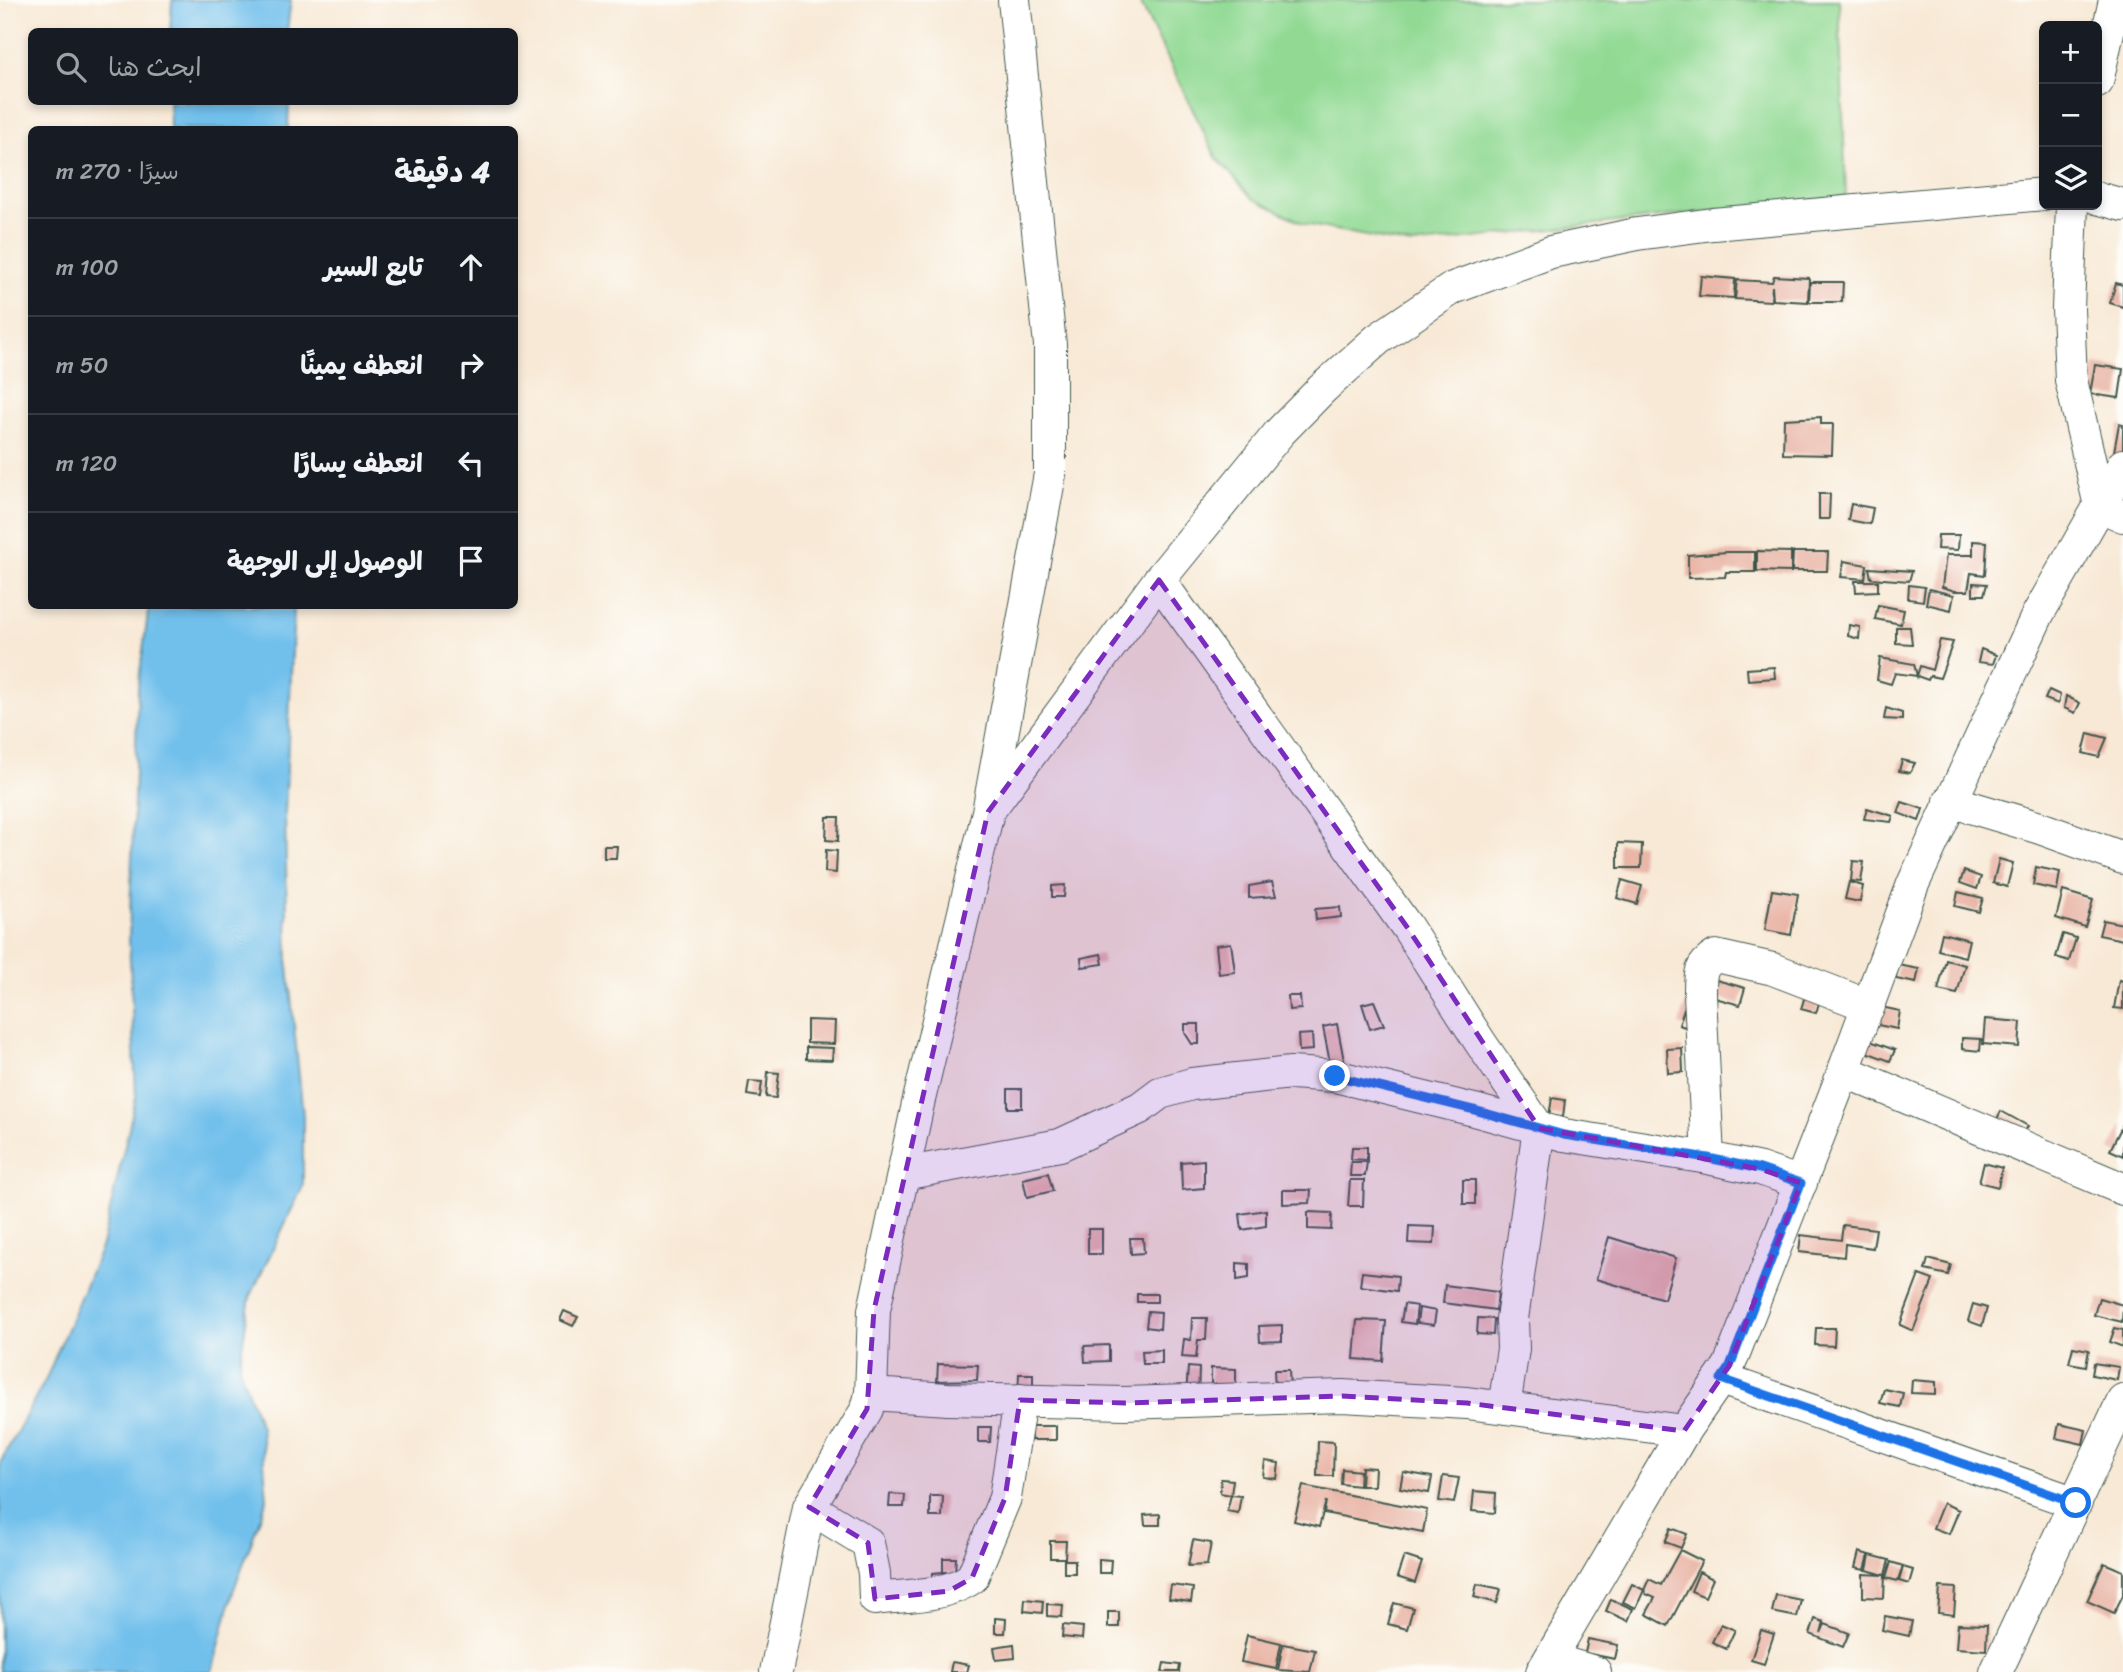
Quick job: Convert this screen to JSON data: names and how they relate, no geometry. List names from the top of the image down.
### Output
{
  "page": {
    "map_buttons": ["+", "−"],
    "search": "ابحث هنا",
    "heading": ["4 دقيقة", "سيرًا · 270 m"],
    "list": [
      ["تابع السير", "100 m"],
      ["انعطف يمينًا", "50 m"],
      ["انعطف يسارًا", "120 m"],
      "الوصول إلى الوجهة"
    ]
  }
}
